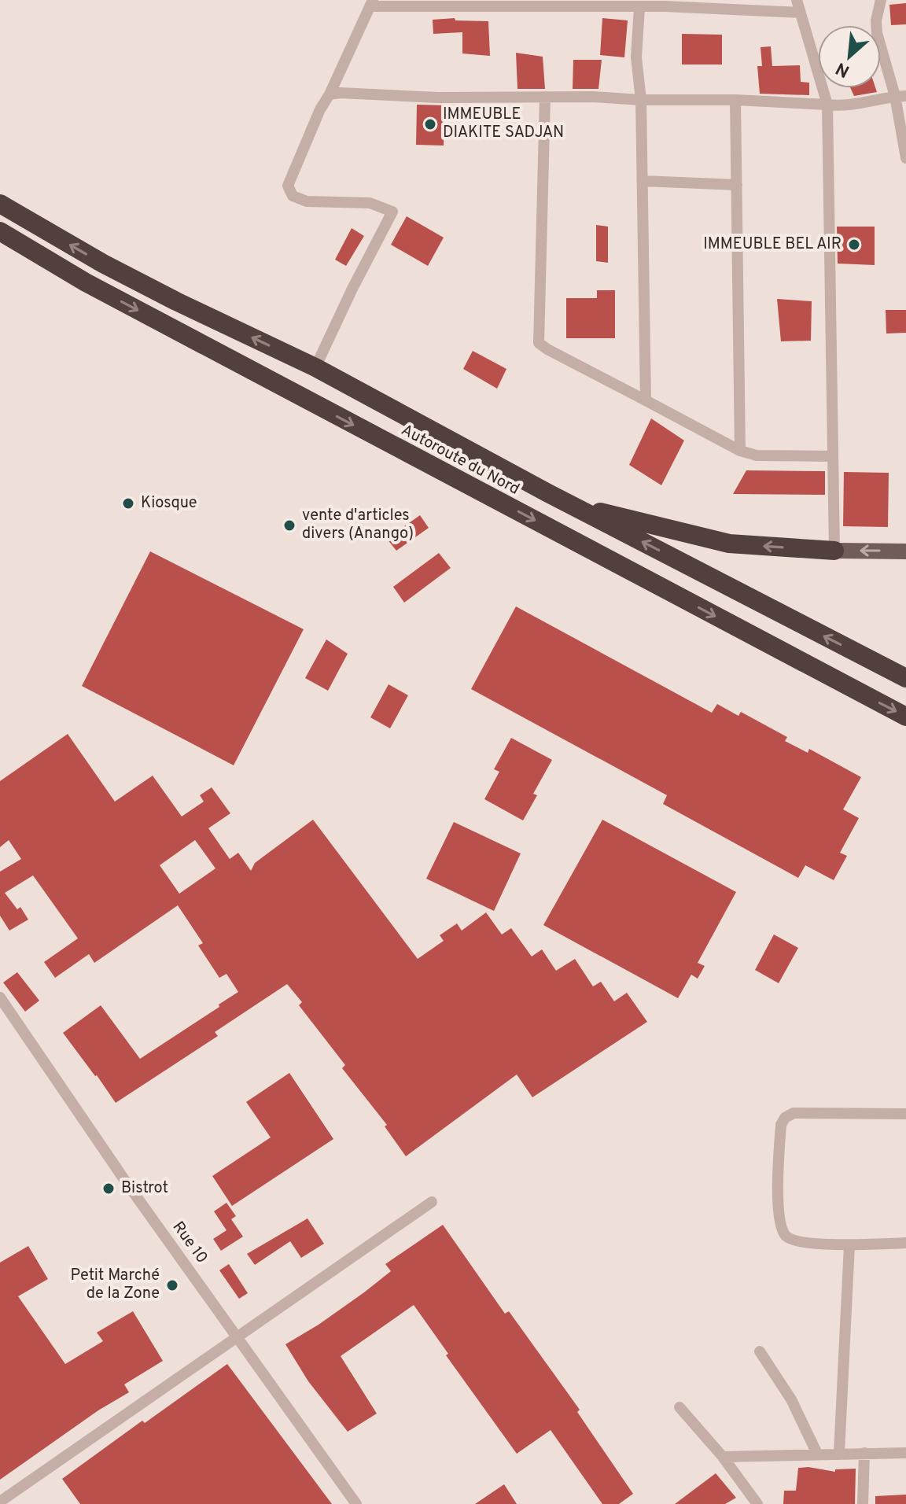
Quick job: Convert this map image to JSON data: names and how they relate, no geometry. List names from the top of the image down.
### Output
{
  "streets": {
    "highway": ["Autoroute du Nord"],
    "street": ["Rue 10"]
  },
  "places": [
    "IMMEUBLE DIAKITE SADJAN",
    "IMMEUBLE BEL AIR",
    "Kiosque",
    "vente d'articles divers (Anango)",
    "Bistrot",
    "Petit Marché de la Zone"
  ],
  "north": "bottom left"
}
